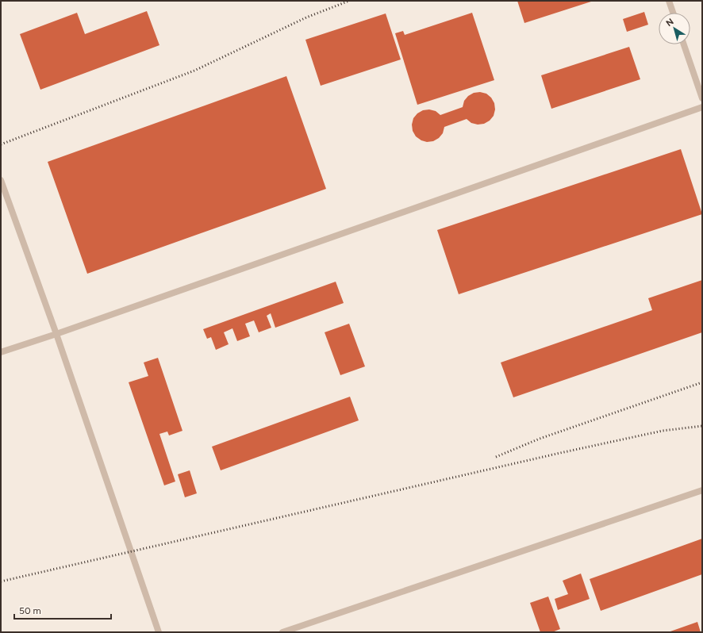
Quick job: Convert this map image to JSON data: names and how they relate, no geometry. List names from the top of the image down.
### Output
{
  "scale_bar": "50 m",
  "north": "top left"
}
